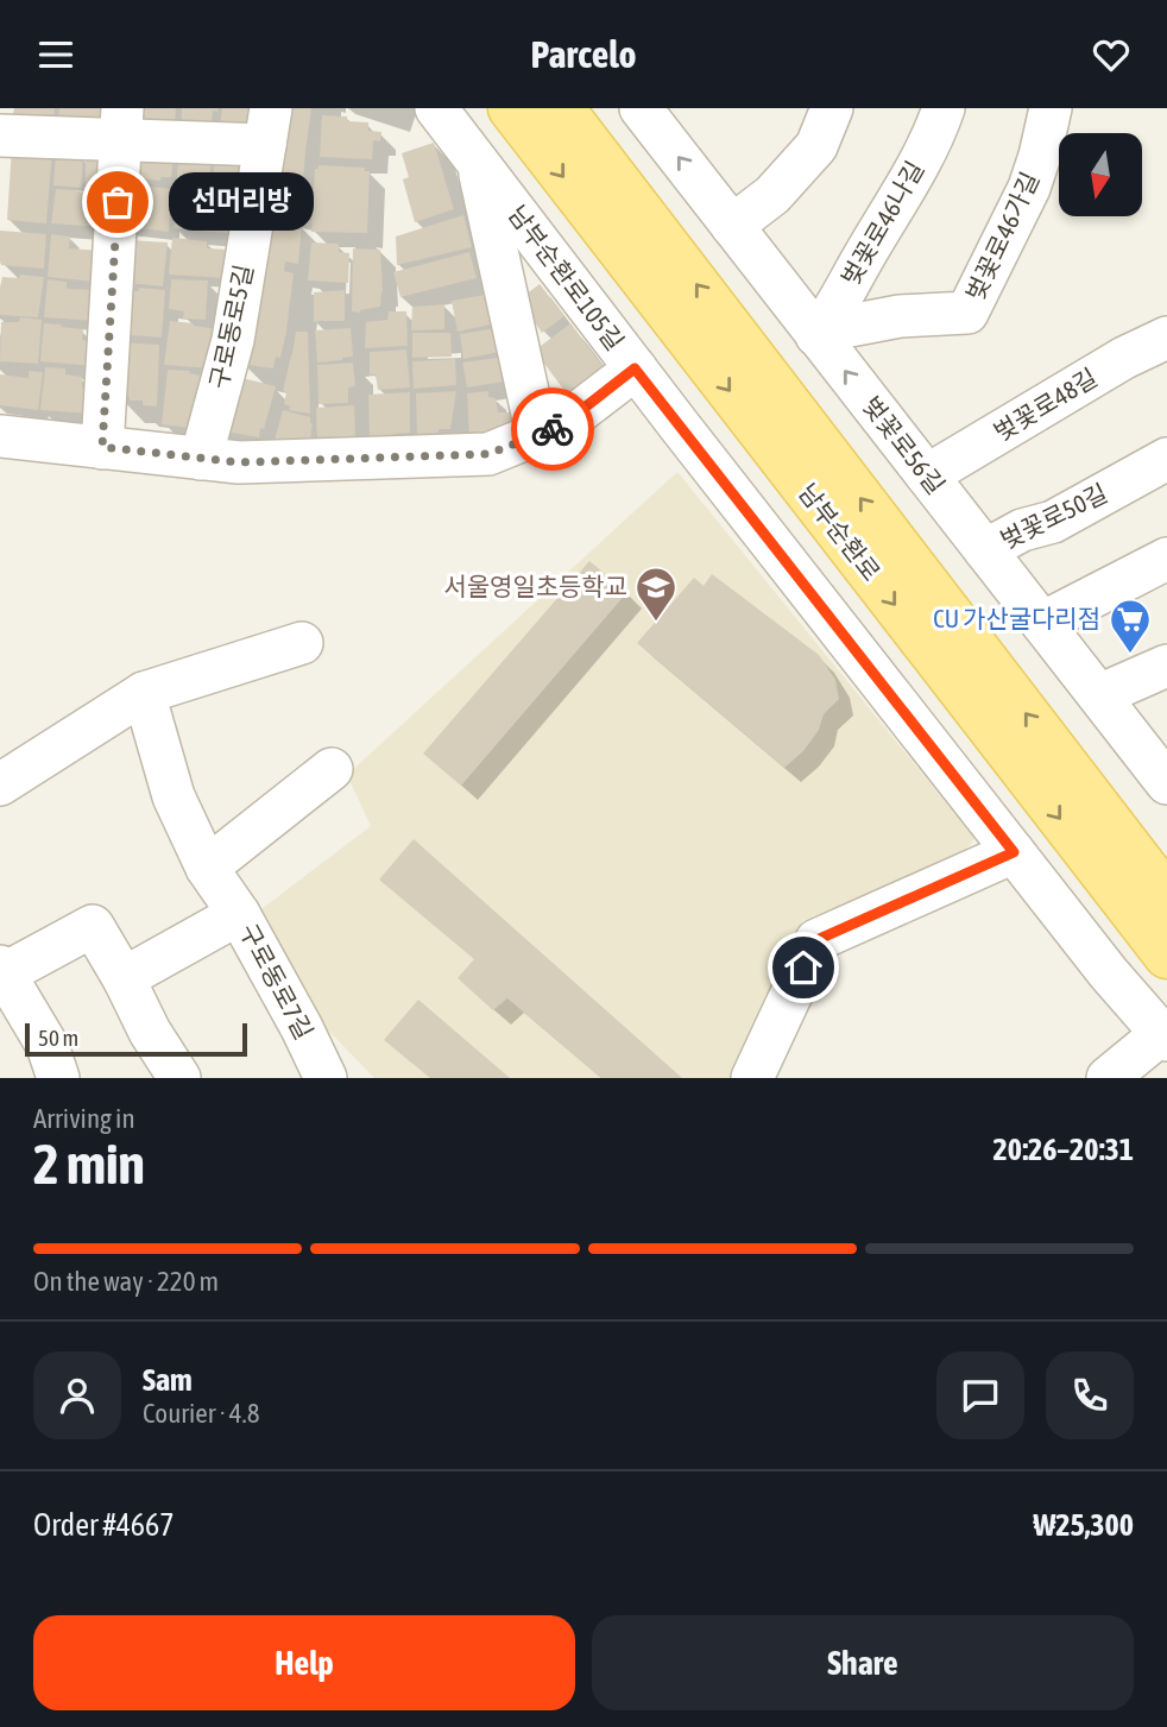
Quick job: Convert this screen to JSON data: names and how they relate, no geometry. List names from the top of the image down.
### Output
{
  "streets": {
    "main road": ["남부순환로"],
    "street": [
      "벚꽃로46나길",
      "벚꽃로46가길",
      "남부순환로105길",
      "구로동로5길",
      "벚꽃로48길",
      "벚꽃로56길",
      "벚꽃로50길",
      "구로동로7길"
    ]
  },
  "crossings": [
    ["벚꽃로46나길", "벚꽃로46가길"],
    ["벚꽃로46나길", "벚꽃로56길"],
    ["벚꽃로46가길", "벚꽃로56길"],
    ["벚꽃로48길", "벚꽃로56길"],
    ["벚꽃로56길", "벚꽃로50길"]
  ],
  "places": {
    "other": ["선머리방"],
    "school or university": ["서울영일초등학교"],
    "supermarket": ["CU 가산굴다리점"]
  },
  "scale_bar": "50 m",
  "north": "bottom",
  "page": {
    "header": "Parcelo",
    "bubble": "선머리방",
    "scale": "50 m",
    "heading": ["2 min", "Arriving in", "20:26–20:31"],
    "panel": [
      "Sam",
      "Courier · 4.8",
      "Order #4667",
      "₩25,300"
    ],
    "bar": "On the way · 220 m",
    "buttons": ["Help", "Share"]
  }
}
